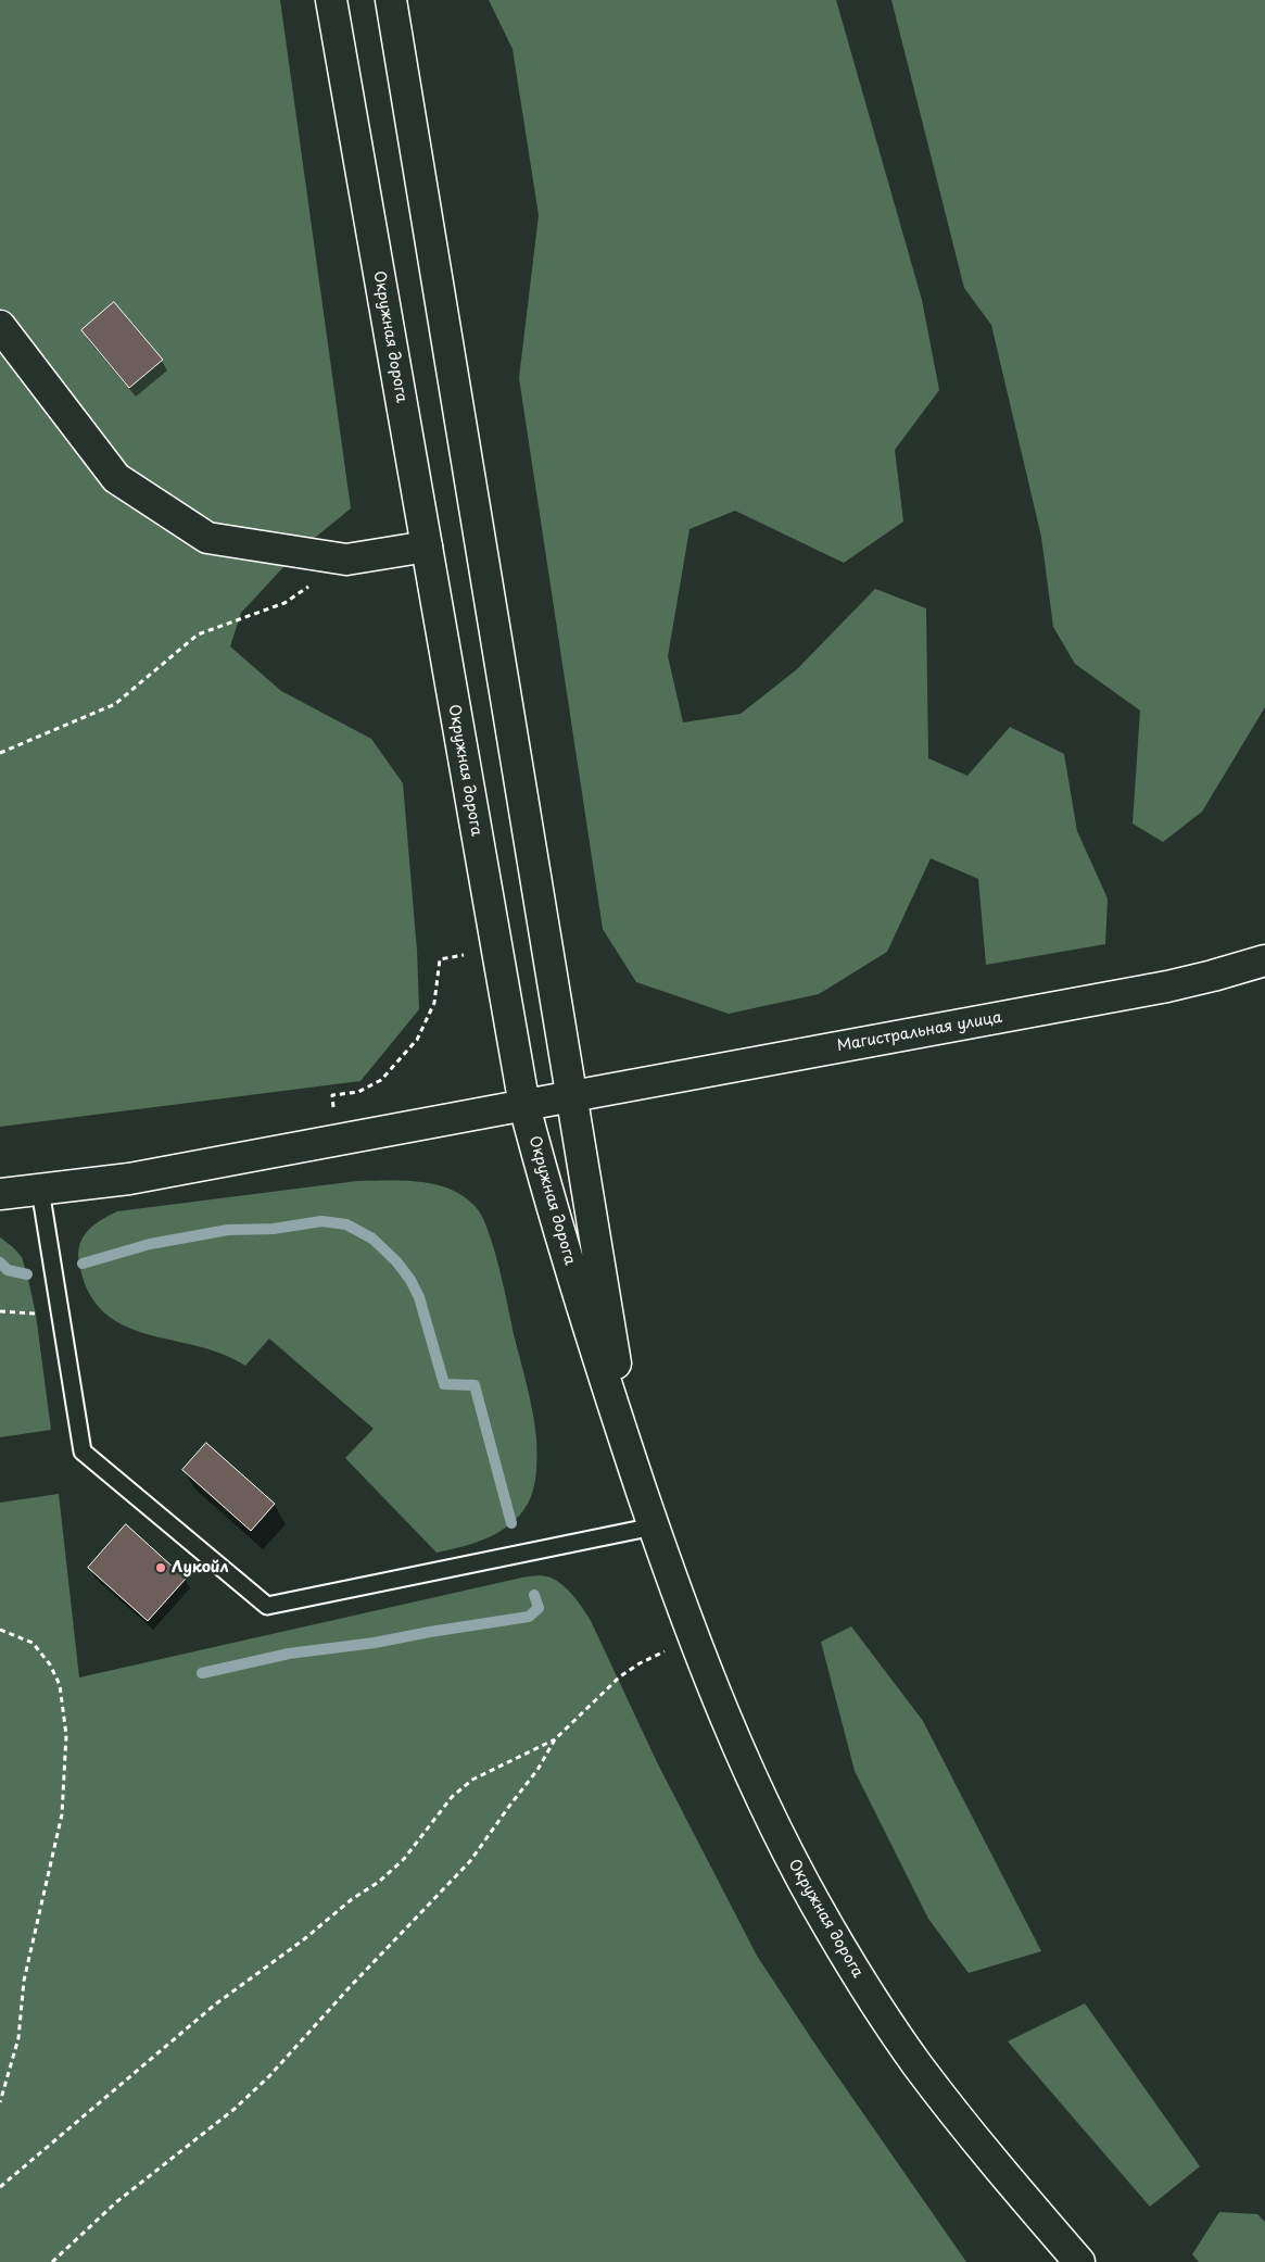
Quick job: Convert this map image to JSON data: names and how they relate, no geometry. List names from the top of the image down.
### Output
{
  "streets": {
    "main road": ["Окружная дорога", "Магистральная улица"]
  },
  "crossings": [
    ["Окружная дорога", "Магистральная улица"]
  ],
  "places": ["Лукойл"]
}
